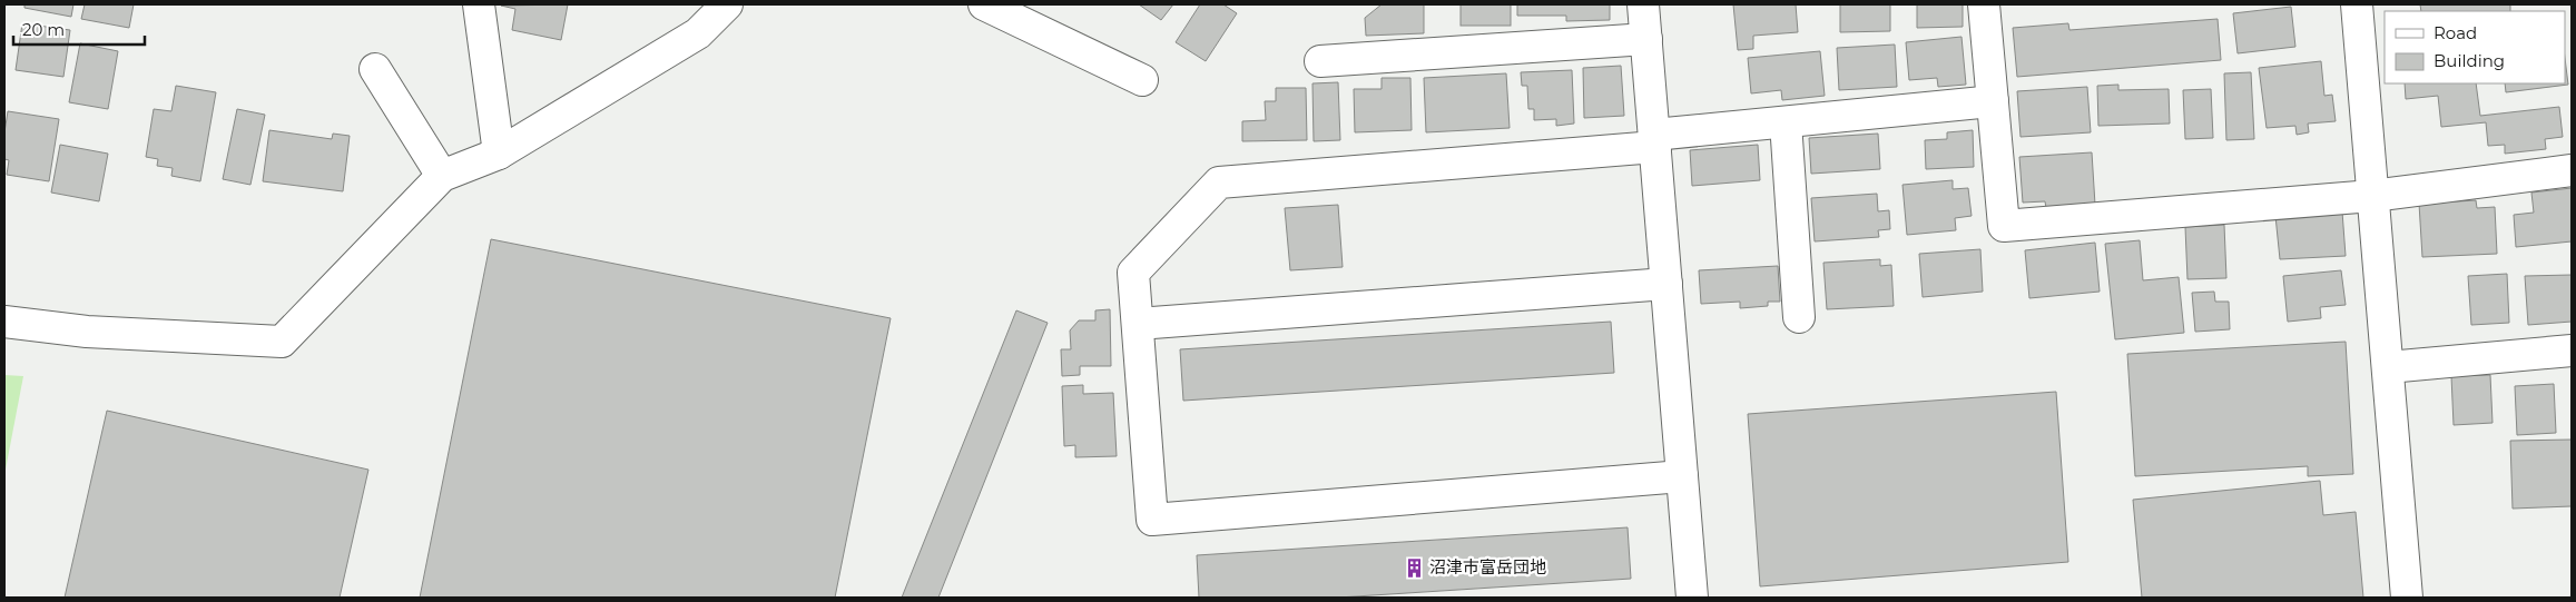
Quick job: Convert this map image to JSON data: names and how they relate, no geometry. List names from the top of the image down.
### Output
{
  "places": {
    "building": ["沼津市富岳団地"]
  },
  "legend": ["Road", "Building"],
  "scale_bar": "20 m"
}
